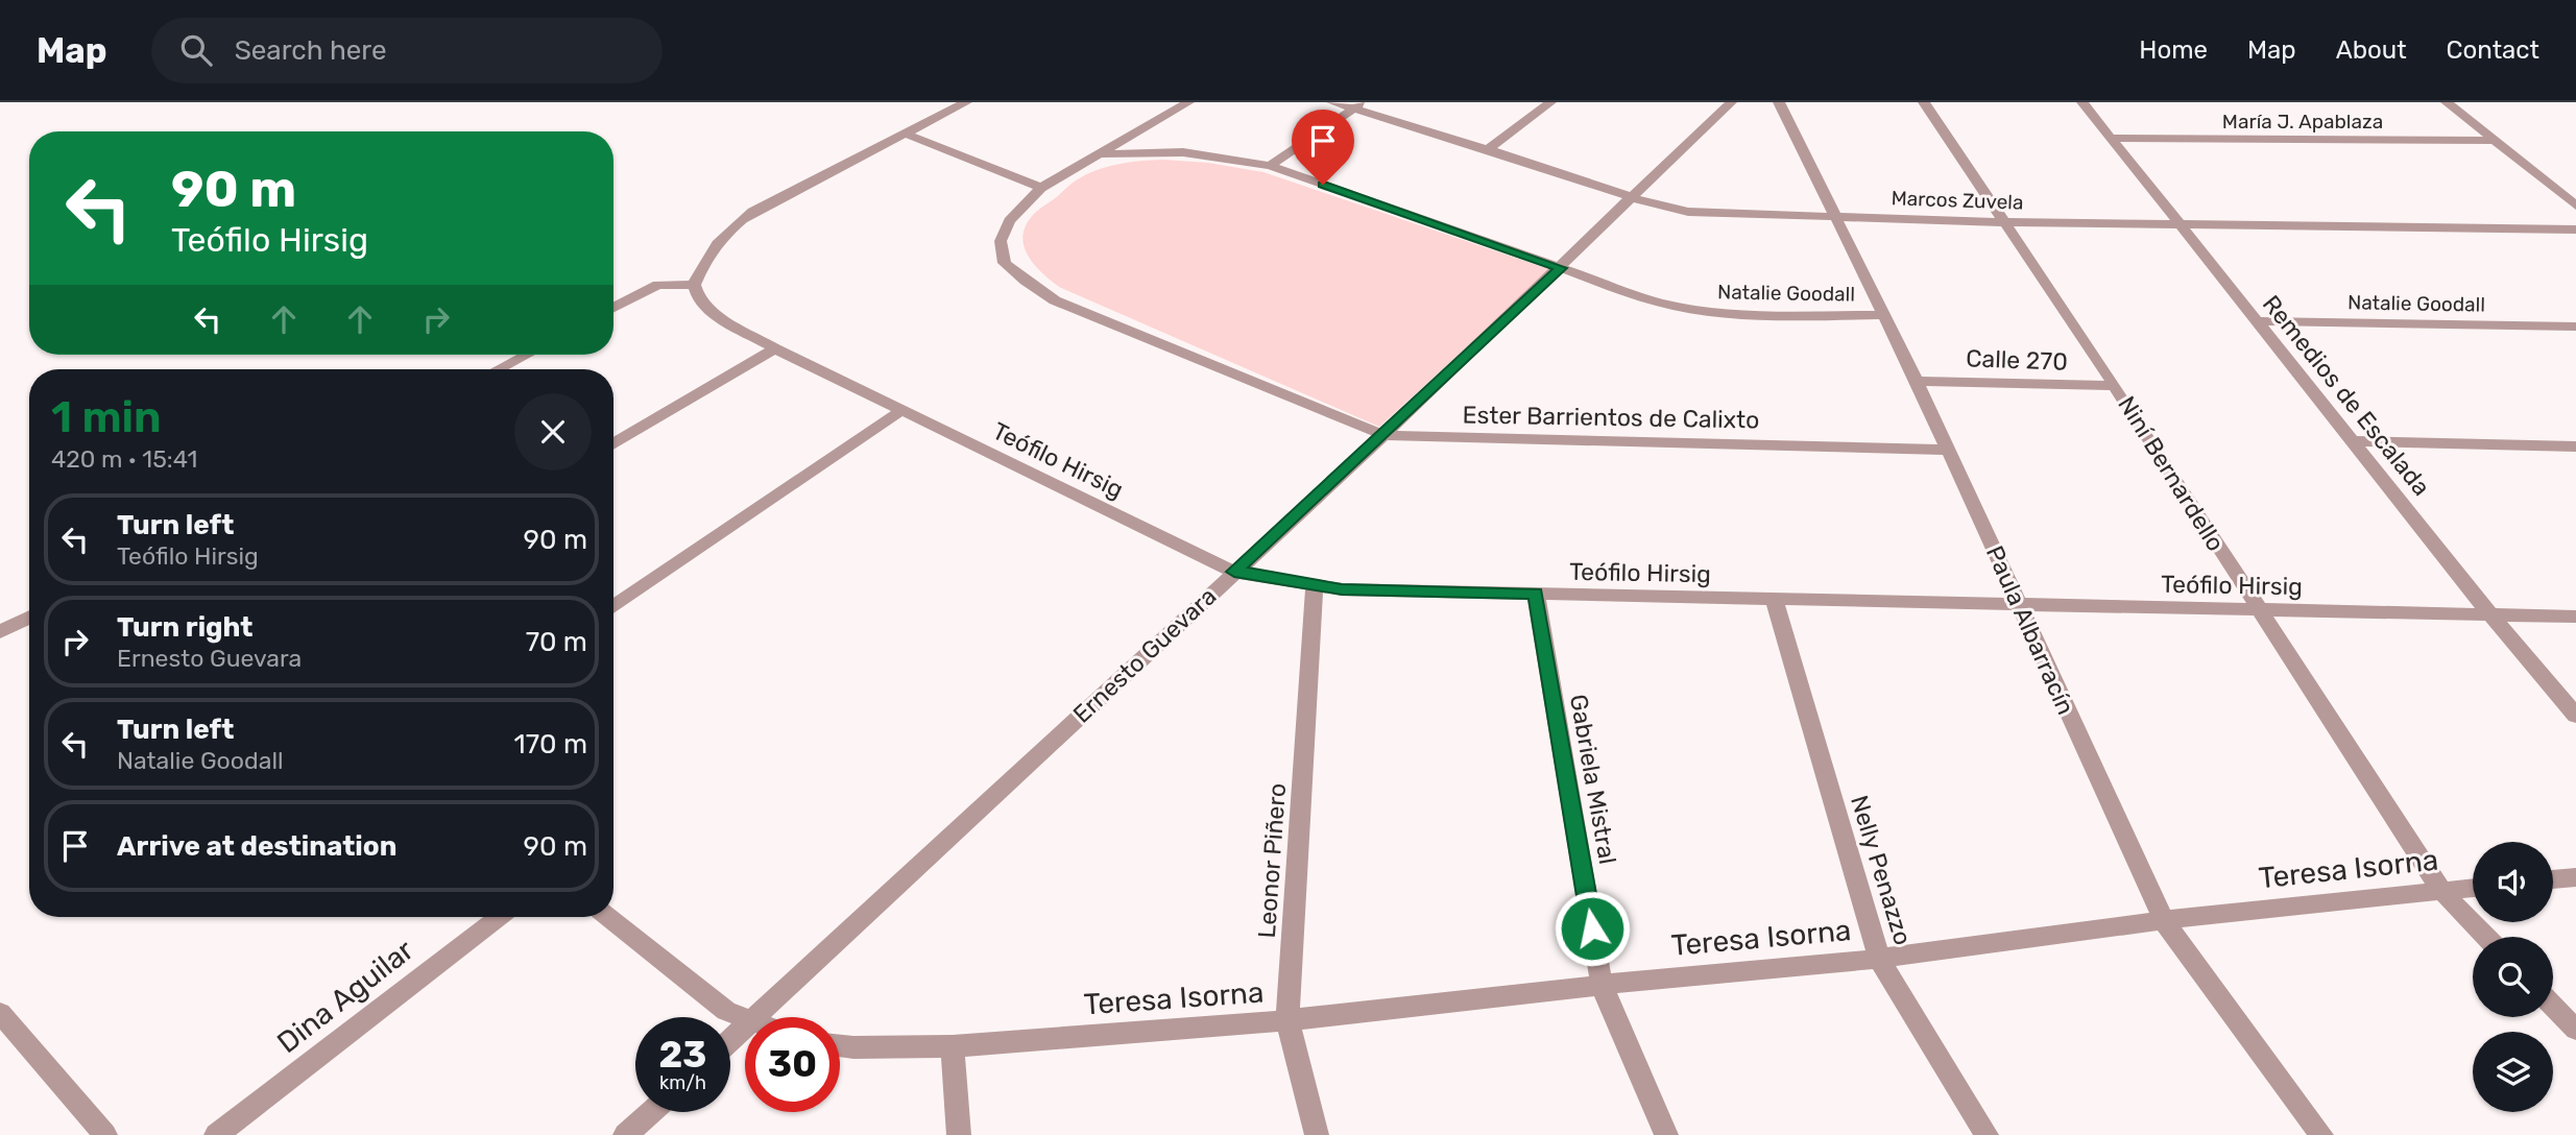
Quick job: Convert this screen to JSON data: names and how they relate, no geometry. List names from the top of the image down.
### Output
{
  "streets": {
    "street": [
      "María J. Apablaza",
      "Marcos Zuvela",
      "Natalie Goodall",
      "Calle 270",
      "Remedios de Escalada",
      "Ester Barrientos de Calixto",
      "Teófilo Hirsig",
      "Niní Bernardello",
      "Paula Albarracín",
      "Ernesto Guevara",
      "Gabriela Mistral",
      "Leonor Piñero",
      "Teresa Isorna",
      "Nelly Penazzo",
      "Dina Aguilar"
    ]
  },
  "crossings": [
    ["María J. Apablaza", "Remedios de Escalada"],
    ["Marcos Zuvela", "Remedios de Escalada"],
    ["Marcos Zuvela", "Niní Bernardello"],
    ["Marcos Zuvela", "Paula Albarracín"],
    ["Marcos Zuvela", "Ernesto Guevara"],
    ["Natalie Goodall", "Remedios de Escalada"],
    ["Natalie Goodall", "Ester Barrientos de Calixto"],
    ["Natalie Goodall", "Paula Albarracín"],
    ["Natalie Goodall", "Ernesto Guevara"],
    ["Calle 270", "Niní Bernardello"],
    ["Calle 270", "Paula Albarracín"],
    ["Remedios de Escalada", "Teófilo Hirsig"],
    ["Ester Barrientos de Calixto", "Paula Albarracín"],
    ["Ester Barrientos de Calixto", "Ernesto Guevara"],
    ["Teófilo Hirsig", "Niní Bernardello"],
    ["Teófilo Hirsig", "Paula Albarracín"],
    ["Teófilo Hirsig", "Ernesto Guevara"],
    ["Teófilo Hirsig", "Gabriela Mistral"],
    ["Teófilo Hirsig", "Leonor Piñero"],
    ["Teófilo Hirsig", "Nelly Penazzo"],
    ["Niní Bernardello", "Teresa Isorna"],
    ["Paula Albarracín", "Teresa Isorna"],
    ["Gabriela Mistral", "Teresa Isorna"],
    ["Leonor Piñero", "Teresa Isorna"],
    ["Teresa Isorna", "Nelly Penazzo"]
  ],
  "page": {
    "header": "Map",
    "search": "Search here",
    "nav": [
      "Home",
      "Map",
      "About",
      "Contact"
    ],
    "turn": ["90 m", "Teófilo Hirsig"],
    "heading": ["1 min", "420 m · 15:41"],
    "list": [
      {
        "name": "Turn left",
        "note": "Teófilo Hirsig",
        "value": "90 m"
      },
      {
        "name": "Turn right",
        "note": "Ernesto Guevara",
        "value": "70 m"
      },
      {
        "name": "Turn left",
        "note": "Natalie Goodall",
        "value": "170 m"
      },
      {
        "name": "Arrive at destination",
        "value": "90 m"
      }
    ],
    "speed": "23 km/h",
    "limit": "30"
  }
}
